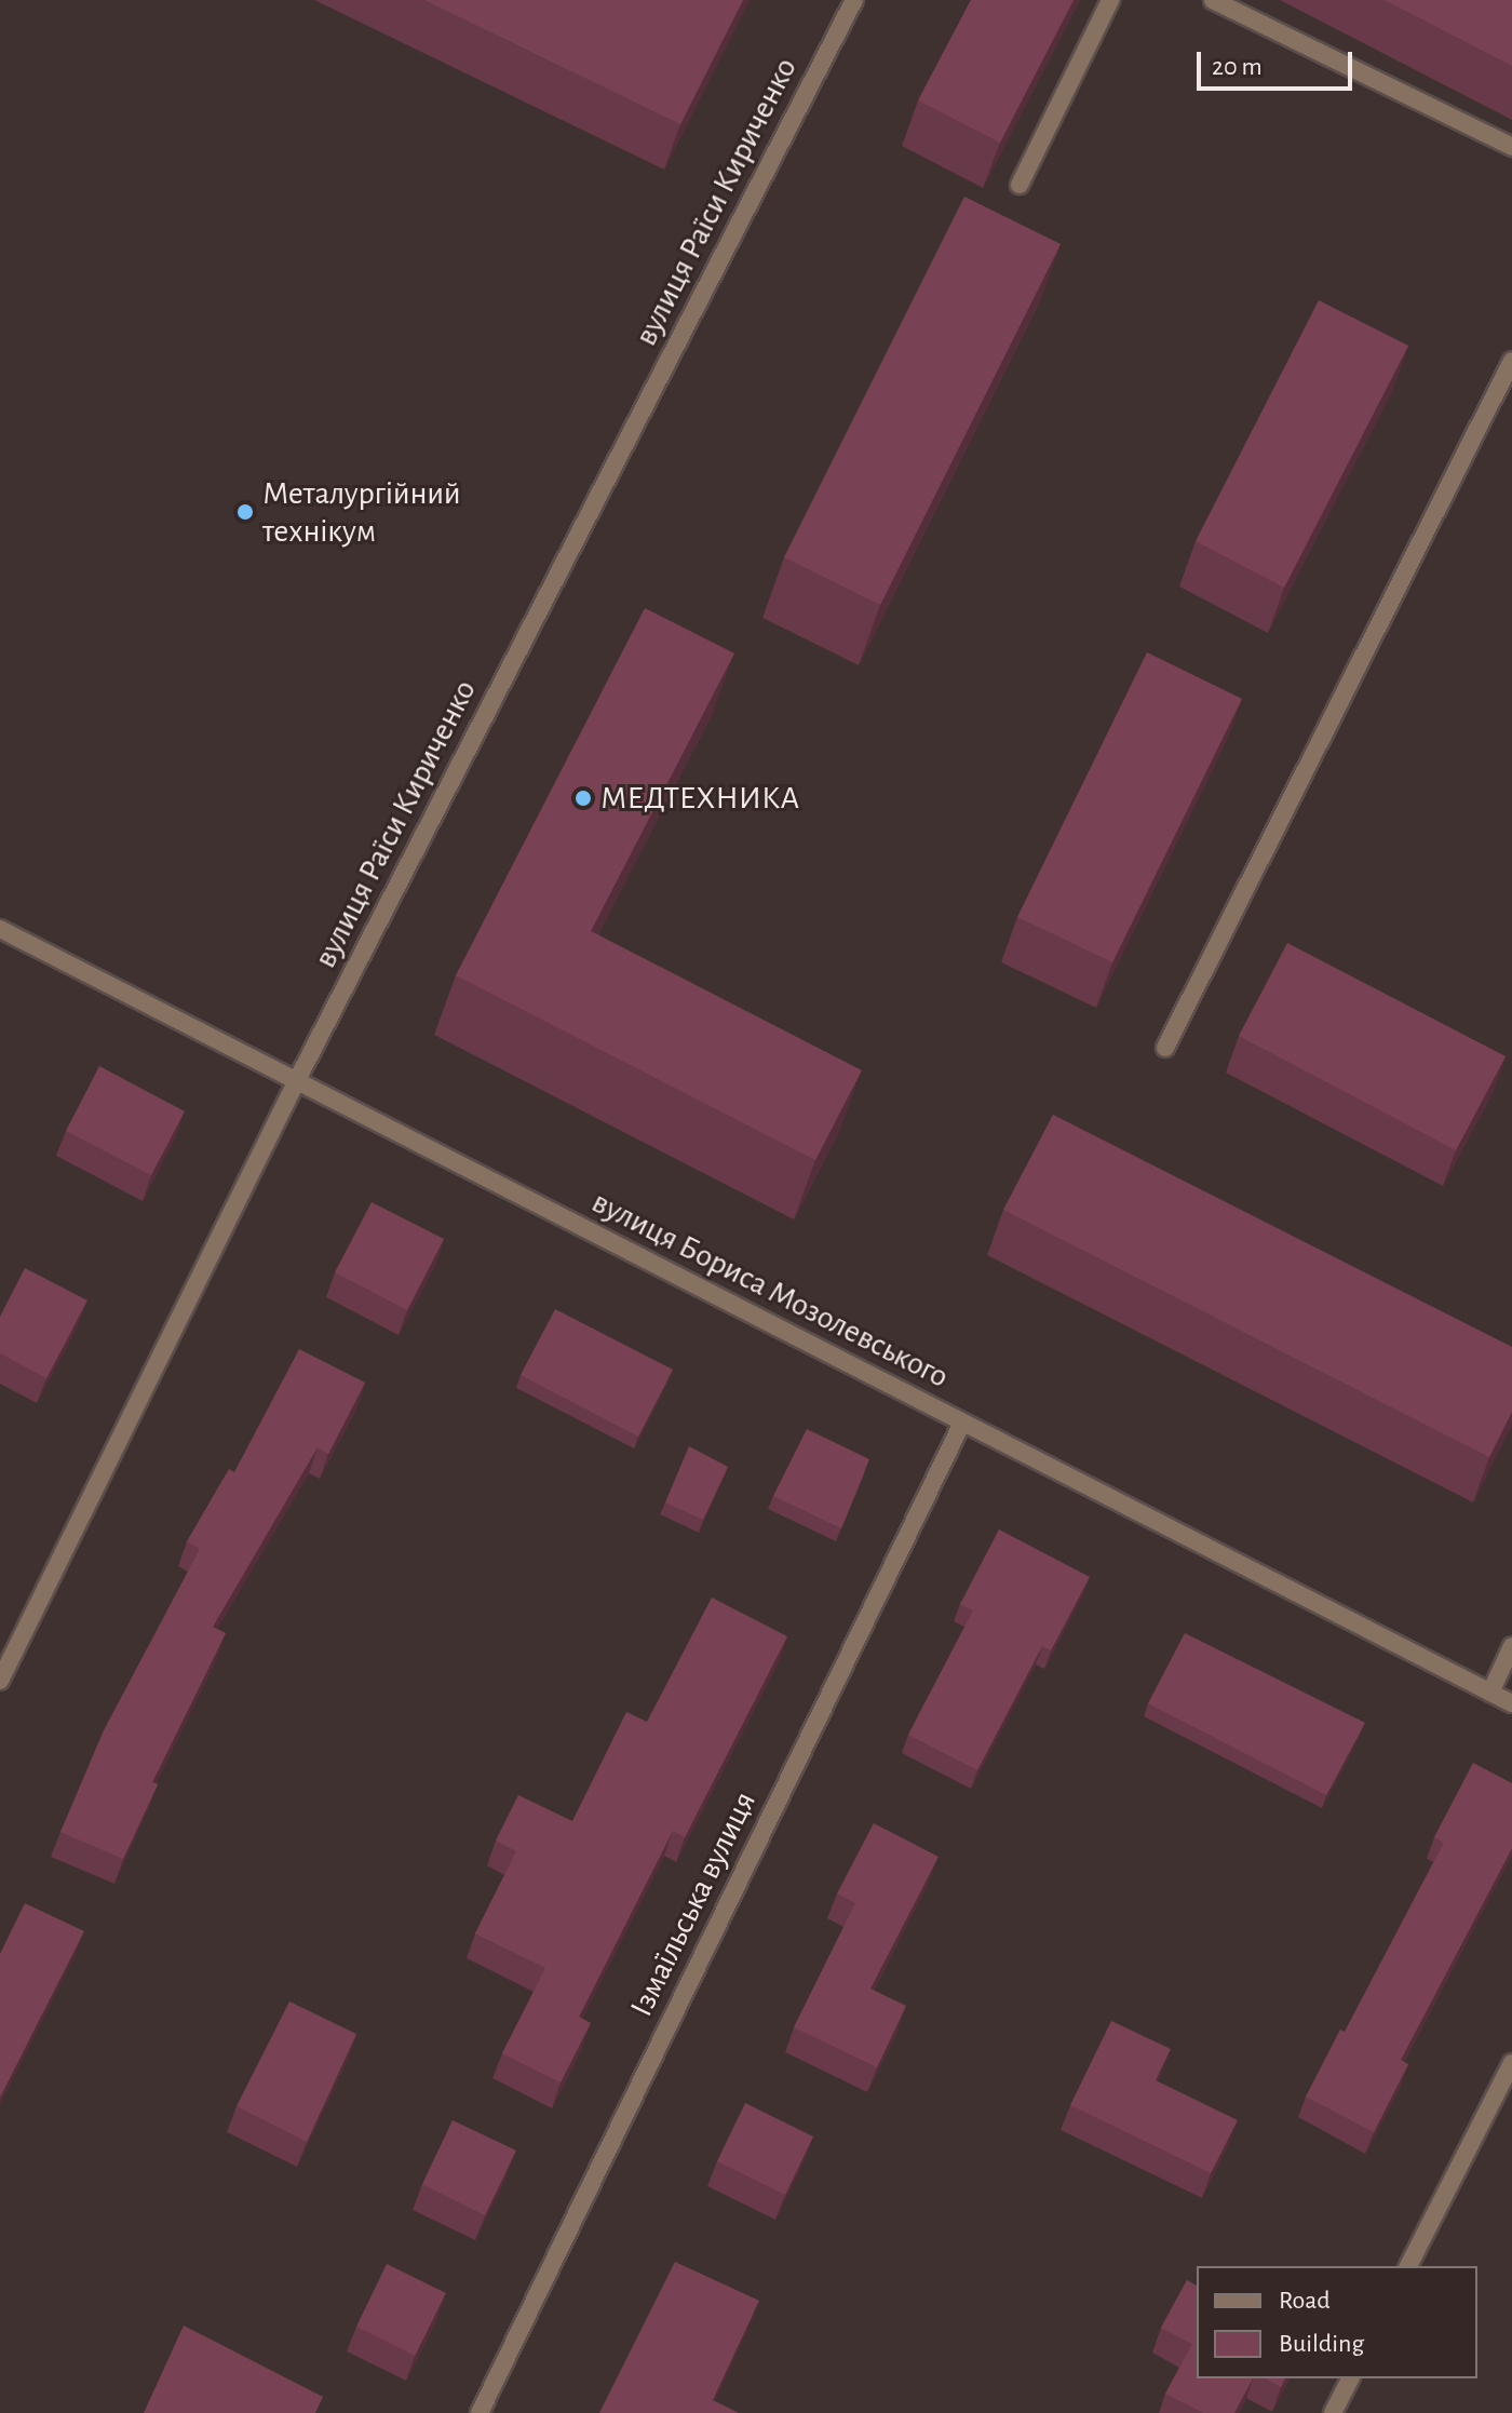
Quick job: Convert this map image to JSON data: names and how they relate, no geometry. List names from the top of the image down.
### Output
{
  "streets": {
    "street": ["вулиця Раїси Кириченко", "вулиця Бориса Мозолевського", "Ізмаїльська вулиця"]
  },
  "crossings": [
    ["вулиця Раїси Кириченко", "вулиця Бориса Мозолевського"],
    ["вулиця Бориса Мозолевського", "Ізмаїльська вулиця"]
  ],
  "places": ["Металургійний технікум", "МЕДТЕХНИКА"],
  "legend": ["Road", "Building"],
  "scale_bar": "20 m"
}
